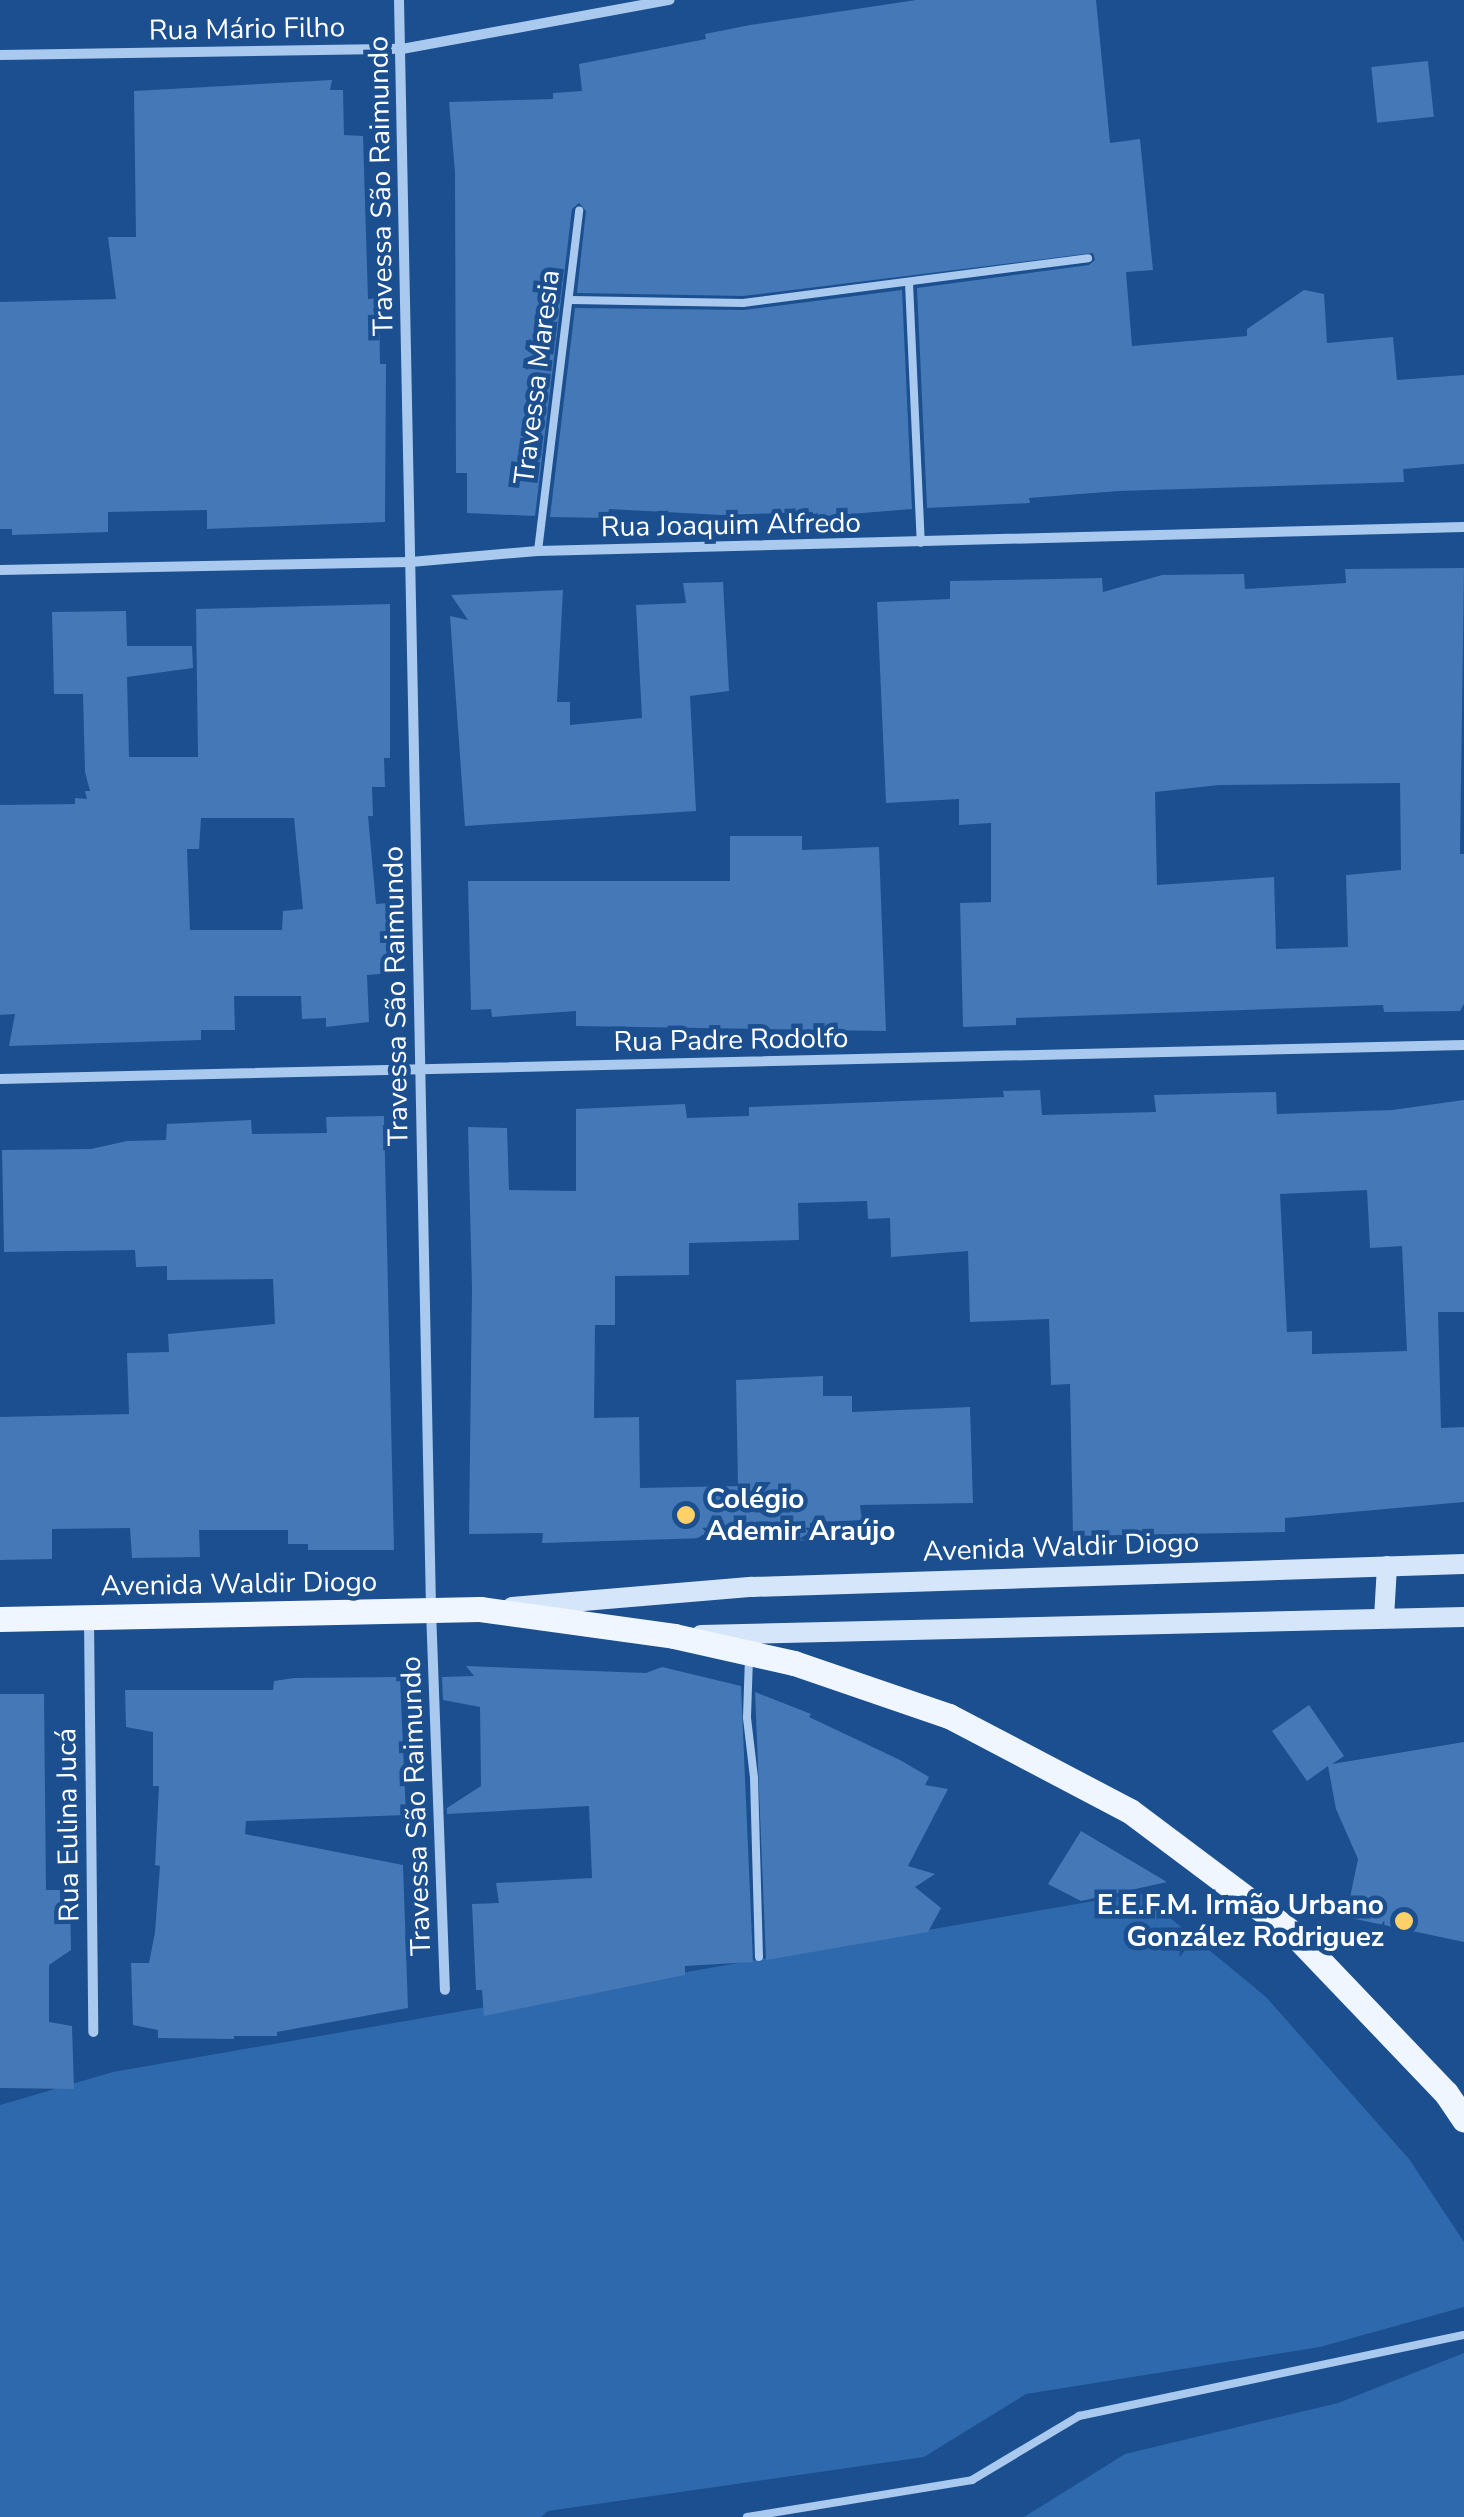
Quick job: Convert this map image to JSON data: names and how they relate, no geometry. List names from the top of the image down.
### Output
{
  "streets": {
    "main road": ["Avenida Waldir Diogo"],
    "street": [
      "Rua Mário Filho",
      "Travessa São Raimundo",
      "Rua Joaquim Alfredo",
      "Rua Padre Rodolfo",
      "Rua Eulina Jucá"
    ],
    "lane": ["Travessa Maresia"]
  },
  "crossings": [
    ["Rua Mário Filho", "Travessa São Raimundo"],
    ["Travessa São Raimundo", "Rua Joaquim Alfredo"],
    ["Travessa São Raimundo", "Rua Padre Rodolfo"],
    ["Travessa São Raimundo", "Avenida Waldir Diogo"],
    ["Travessa Maresia", "Rua Joaquim Alfredo"],
    ["Avenida Waldir Diogo", "Rua Eulina Jucá"]
  ],
  "places": ["Colégio Ademir Araújo", "E.E.F.M. Irmão Urbano González Rodriguez"]
}
